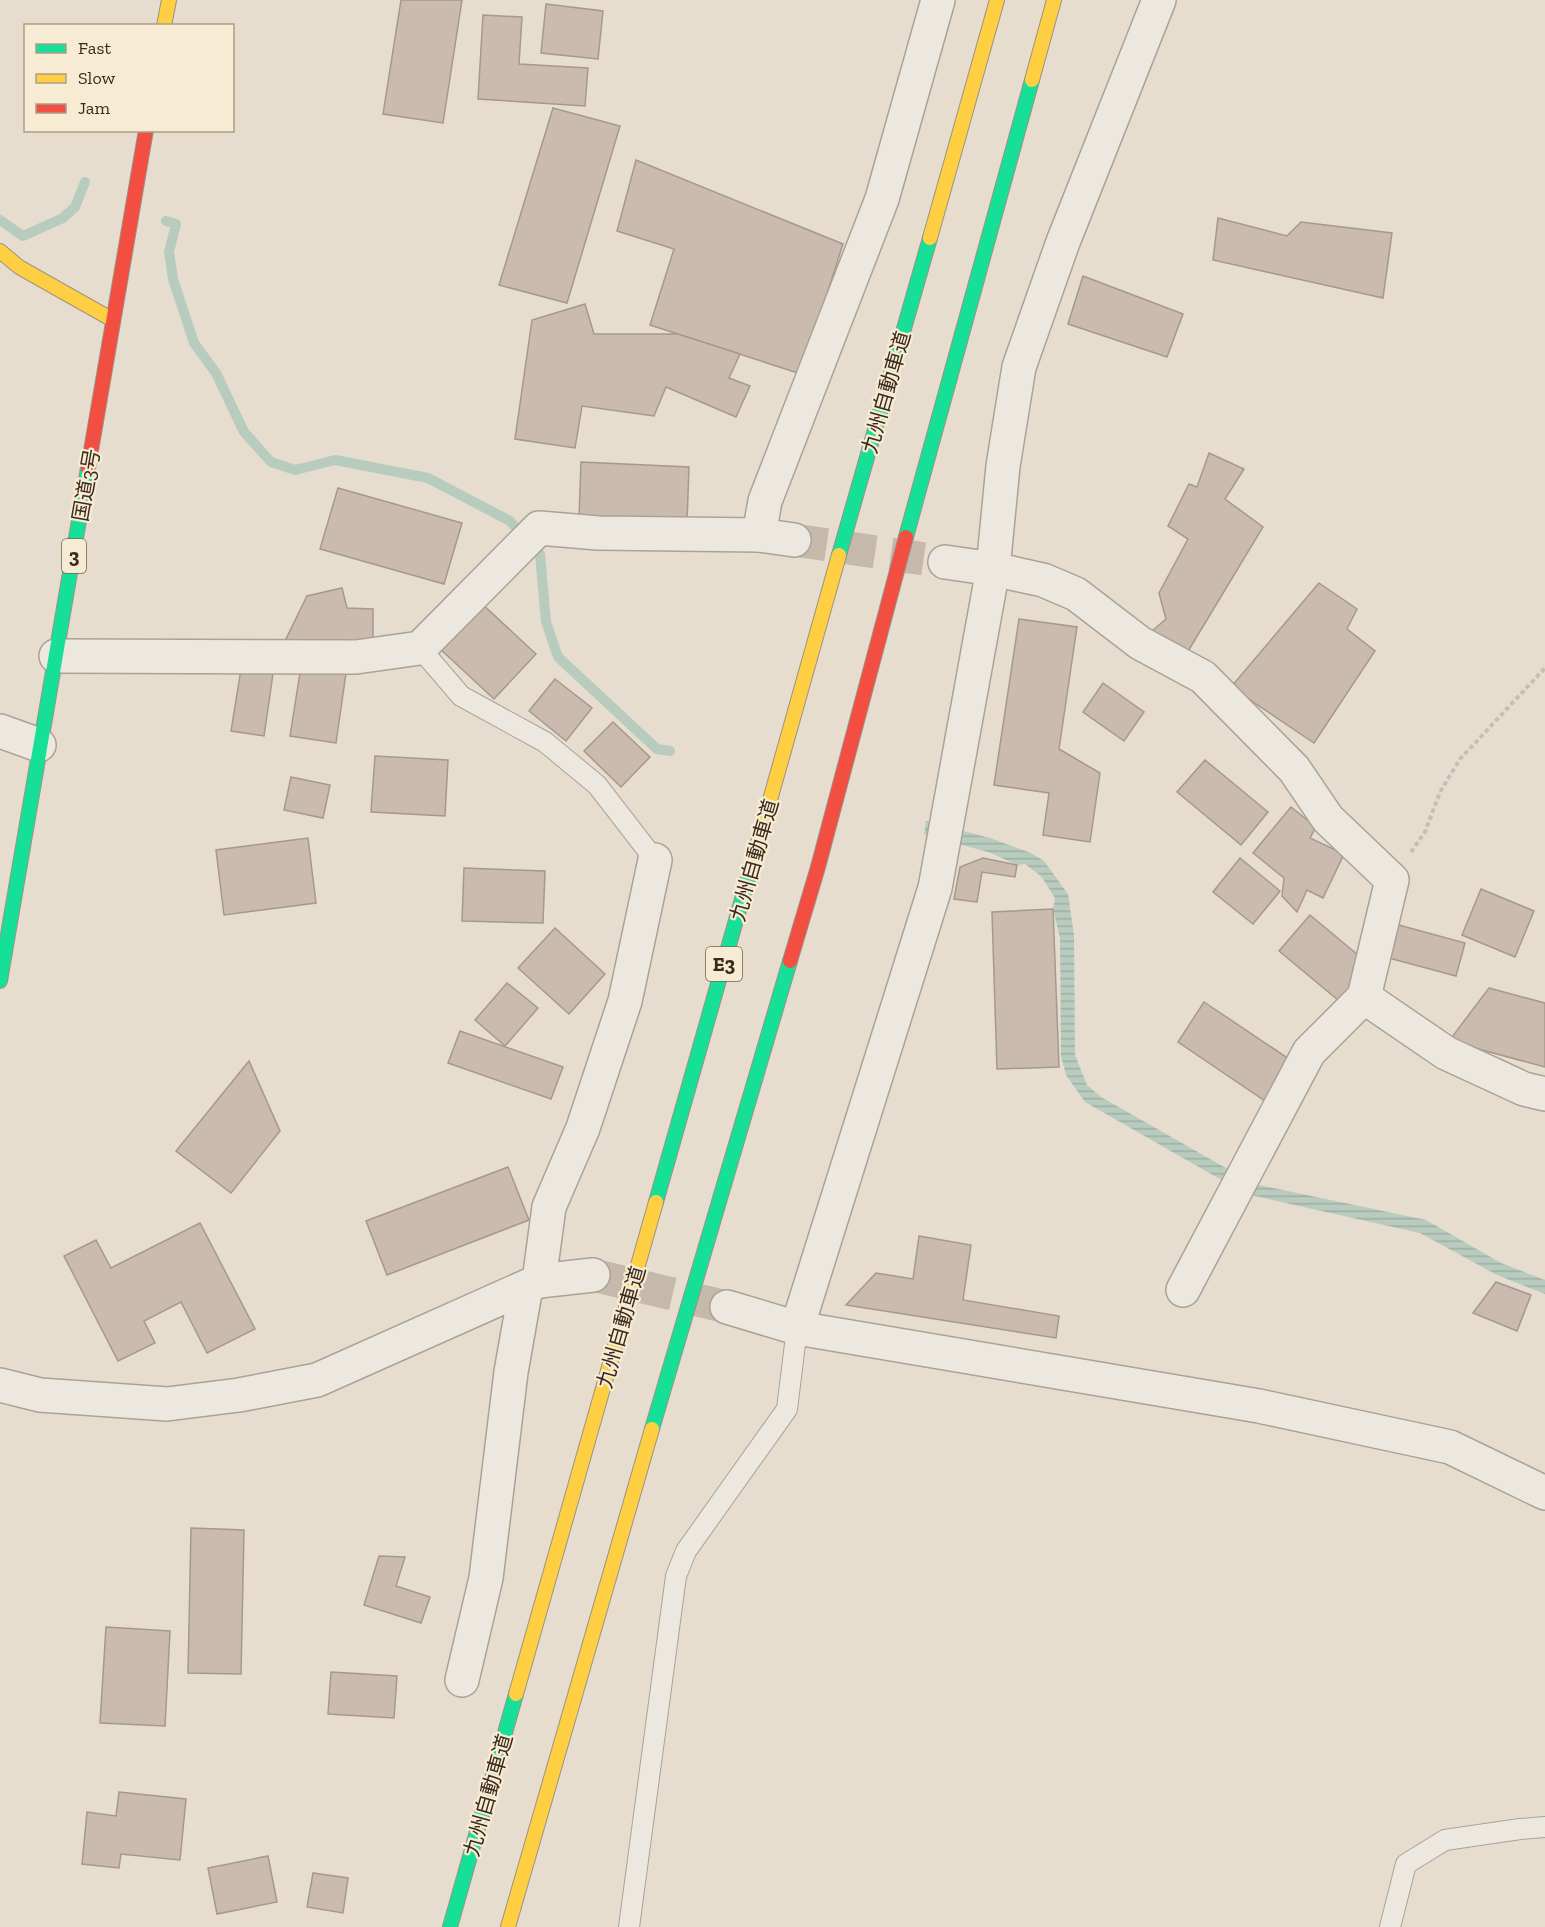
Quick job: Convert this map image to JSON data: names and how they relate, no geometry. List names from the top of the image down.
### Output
{
  "streets": {
    "main road": [
      "九州自動車道",
      "国道3号",
      "3",
      "E3"
    ]
  },
  "legend": ["Fast", "Slow", "Jam"]
}
